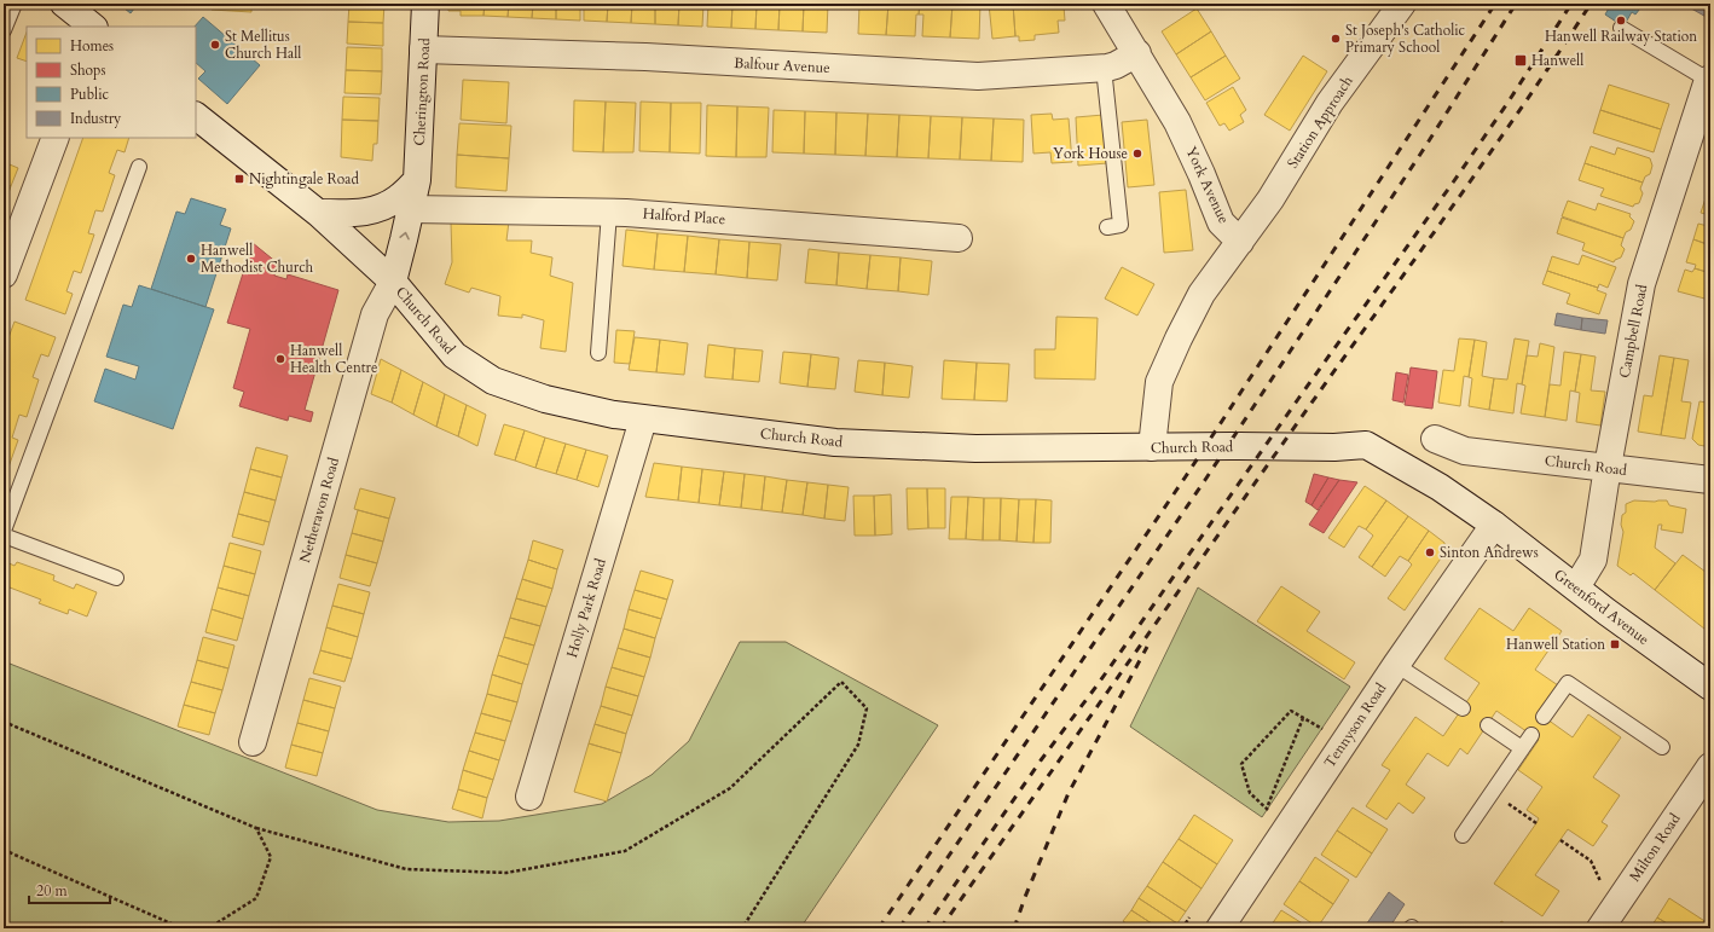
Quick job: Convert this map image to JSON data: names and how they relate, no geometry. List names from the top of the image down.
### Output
{
  "streets": {
    "street": [
      "Balfour Avenue",
      "Cherington Road",
      "Station Approach",
      "York Avenue",
      "Halford Place",
      "Church Road",
      "Campbell Road",
      "Netheravon Road",
      "Greenford Avenue",
      "Holly Park Road",
      "Tennyson Road",
      "Milton Road"
    ]
  },
  "crossings": [
    ["Balfour Avenue", "Cherington Road"],
    ["Balfour Avenue", "York Avenue"],
    ["Cherington Road", "Halford Place"],
    ["Cherington Road", "Church Road"],
    ["Cherington Road", "Netheravon Road"],
    ["Station Approach", "York Avenue"],
    ["Church Road", "Campbell Road"],
    ["Church Road", "Netheravon Road"],
    ["Church Road", "Greenford Avenue"],
    ["Church Road", "Holly Park Road"],
    ["Church Road", "Tennyson Road"],
    ["Campbell Road", "Greenford Avenue"],
    ["Greenford Avenue", "Tennyson Road"]
  ],
  "places": {
    "other": [
      "Hanwell Railway Station",
      "St Joseph's Catholic Primary School",
      "St Mellitus Church Hall",
      "York House",
      "Hanwell Methodist Church",
      "Hanwell Health Centre",
      "Sinton Andrews"
    ],
    "transit": ["Hanwell", "Nightingale Road", "Hanwell Station"]
  },
  "legend": [
    "Homes",
    "Shops",
    "Public",
    "Industry"
  ],
  "scale_bar": "20 m"
}
